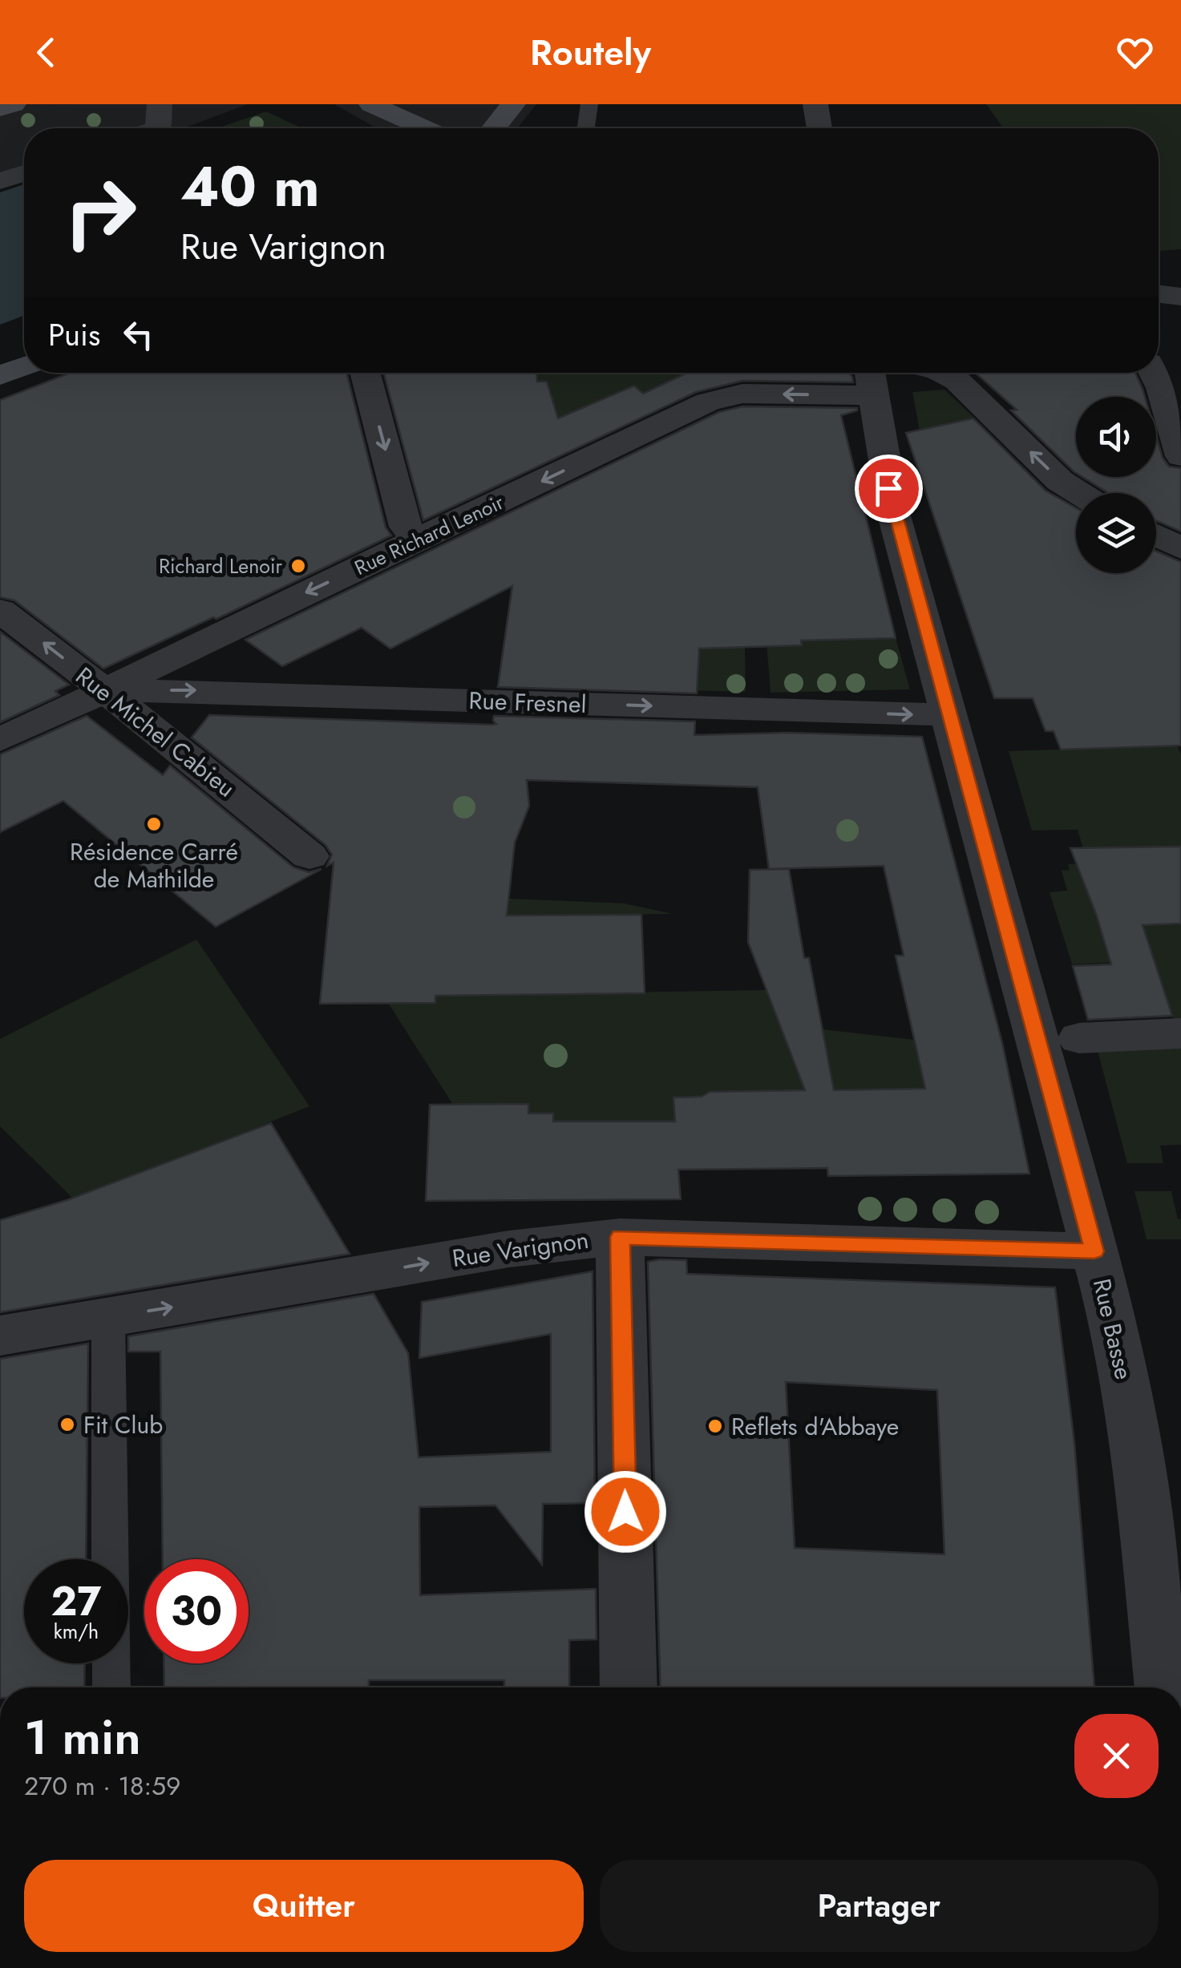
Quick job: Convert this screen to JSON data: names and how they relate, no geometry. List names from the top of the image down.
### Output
{
  "streets": {
    "street": [
      "Rue Richard Lenoir",
      "Rue Fresnel",
      "Rue Michel Cabieu",
      "Rue Varignon",
      "Rue Basse"
    ]
  },
  "crossings": [
    ["Rue Richard Lenoir", "Rue Fresnel"],
    ["Rue Richard Lenoir", "Rue Michel Cabieu"],
    ["Rue Richard Lenoir", "Rue Basse"],
    ["Rue Fresnel", "Rue Michel Cabieu"],
    ["Rue Fresnel", "Rue Basse"],
    ["Rue Varignon", "Rue Basse"]
  ],
  "one_way": ["Rue Richard Lenoir", "Rue Fresnel", "Rue Varignon"],
  "places": [
    "Richard Lenoir",
    "Résidence Carré de Mathilde",
    "Fit Club",
    "Reflets d'Abbaye"
  ],
  "page": {
    "header": "Routely",
    "turn": ["40 m", "Rue Varignon"],
    "then": "Puis",
    "speed": "27 km/h",
    "limit": "30",
    "heading": ["1 min", "270 m · 18:59"],
    "buttons": ["Quitter", "Partager"]
  }
}
